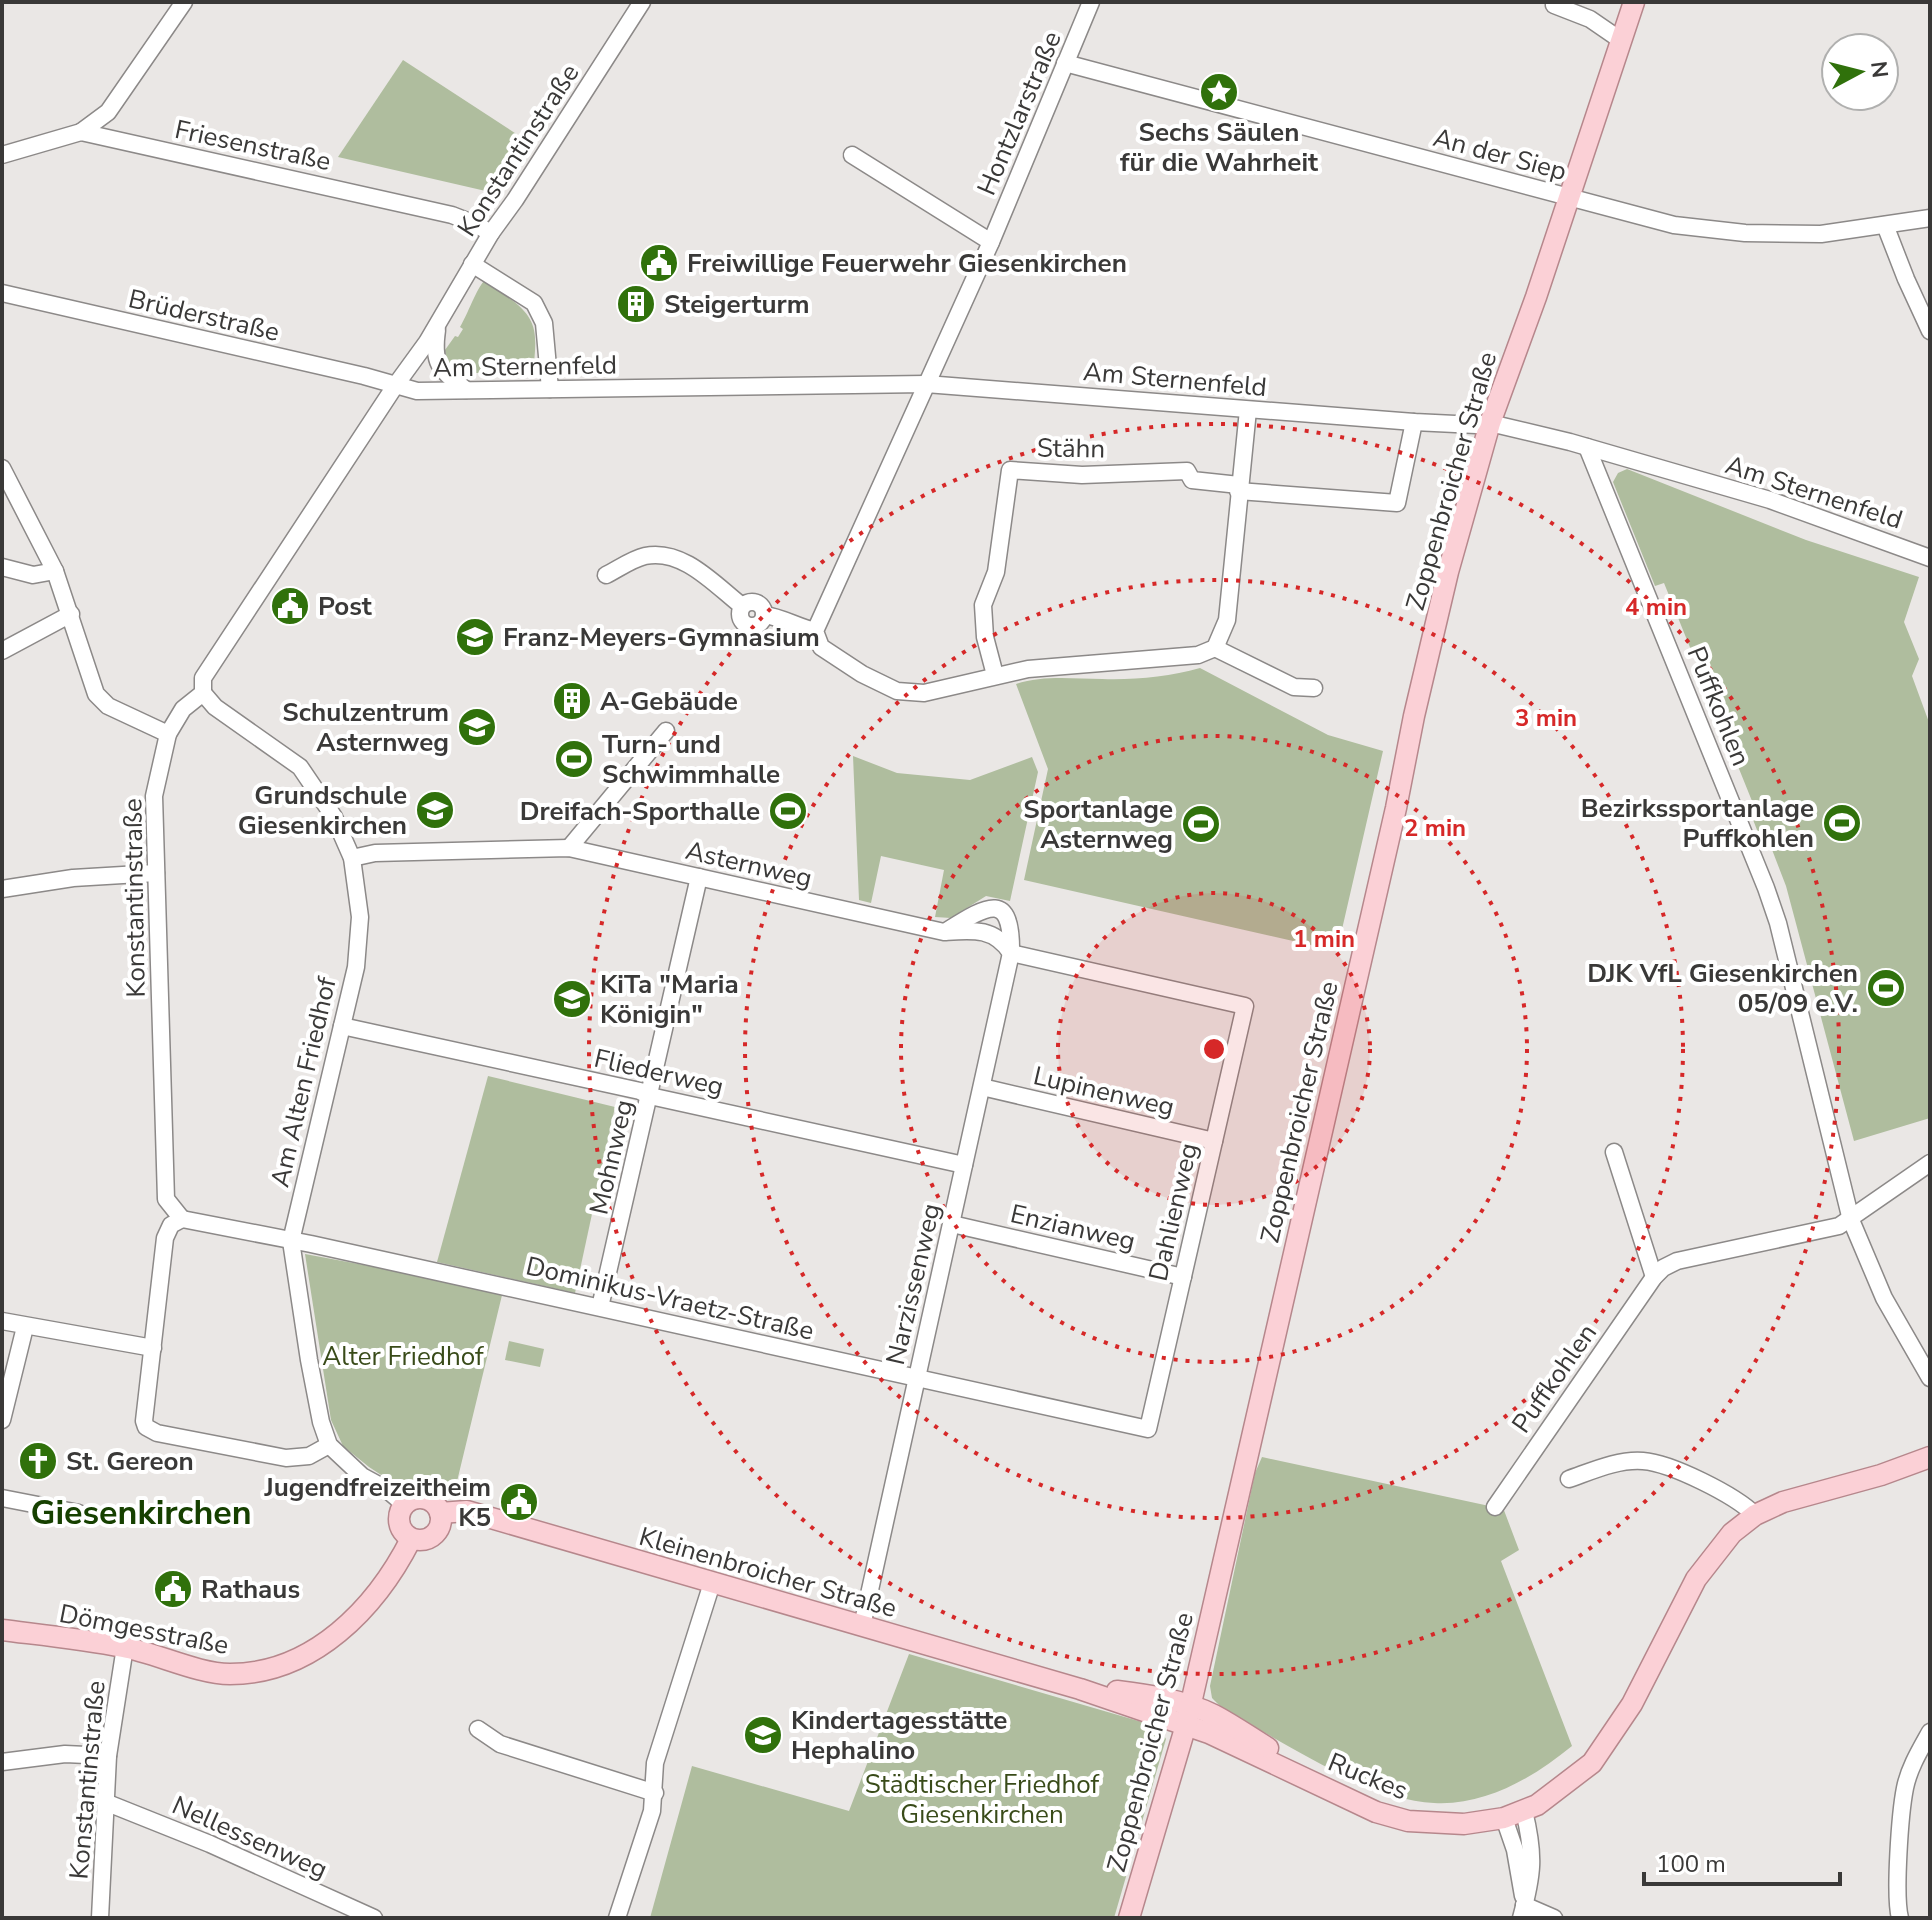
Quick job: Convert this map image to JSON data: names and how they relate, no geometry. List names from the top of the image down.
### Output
{
  "streets": {
    "main road": [
      "Zoppenbroicher Straße",
      "Kleinenbroicher Straße",
      "Dömgesstraße",
      "Ruckes"
    ],
    "street": [
      "Hontzlarstraße",
      "Friesenstraße",
      "Konstantinstraße",
      "An der Siep",
      "Brüderstraße",
      "Am Sternenfeld",
      "Stähn",
      "Puffkohlen",
      "Asternweg",
      "Fliederweg",
      "Am Alten Friedhof",
      "Lupinenweg",
      "Mohnweg",
      "Dahlienweg",
      "Enzianweg",
      "Narzissenweg",
      "Dominikus-Vraetz-Straße",
      "Nellessenweg"
    ]
  },
  "crossings": [
    ["Hontzlarstraße", "An der Siep"],
    ["Hontzlarstraße", "Am Sternenfeld"],
    ["Friesenstraße", "Konstantinstraße"],
    ["Konstantinstraße", "Brüderstraße"],
    ["Konstantinstraße", "Am Sternenfeld"],
    ["Konstantinstraße", "Am Alten Friedhof"],
    ["Konstantinstraße", "Dominikus-Vraetz-Straße"],
    ["Konstantinstraße", "Dömgesstraße"],
    ["Konstantinstraße", "Nellessenweg"],
    ["An der Siep", "Zoppenbroicher Straße"],
    ["Brüderstraße", "Am Sternenfeld"],
    ["Am Sternenfeld", "Zoppenbroicher Straße"],
    ["Am Sternenfeld", "Puffkohlen"],
    ["Zoppenbroicher Straße", "Kleinenbroicher Straße"],
    ["Zoppenbroicher Straße", "Ruckes"],
    ["Asternweg", "Am Alten Friedhof"],
    ["Asternweg", "Mohnweg"],
    ["Asternweg", "Dahlienweg"],
    ["Asternweg", "Narzissenweg"],
    ["Fliederweg", "Am Alten Friedhof"],
    ["Fliederweg", "Mohnweg"],
    ["Fliederweg", "Narzissenweg"],
    ["Am Alten Friedhof", "Dominikus-Vraetz-Straße"],
    ["Lupinenweg", "Dahlienweg"],
    ["Lupinenweg", "Narzissenweg"],
    ["Mohnweg", "Dominikus-Vraetz-Straße"],
    ["Dahlienweg", "Enzianweg"],
    ["Dahlienweg", "Dominikus-Vraetz-Straße"],
    ["Enzianweg", "Narzissenweg"],
    ["Narzissenweg", "Dominikus-Vraetz-Straße"],
    ["Narzissenweg", "Kleinenbroicher Straße"],
    ["Kleinenbroicher Straße", "Dömgesstraße"],
    ["Kleinenbroicher Straße", "Ruckes"]
  ],
  "districts": ["Giesenkirchen"],
  "parks": ["Alter Friedhof", "Städtischer Friedhof Giesenkirchen"],
  "places": {
    "place": ["Sechs Säulen für die Wahrheit"],
    "public building": [
      "Freiwillige Feuerwehr Giesenkirchen",
      "Post",
      "Jugendfreizeitheim K5",
      "Rathaus"
    ],
    "building": ["Steigerturm", "A-Gebäude"],
    "school or university": [
      "Franz-Meyers-Gymnasium",
      "Schulzentrum Asternweg",
      "Grundschule Giesenkirchen",
      "KiTa \"Maria Königin\"",
      "Kindertagesstätte Hephalino"
    ],
    "sports": [
      "Turn- und Schwimmhalle",
      "Dreifach-Sporthalle",
      "Bezirkssportanlage Puffkohlen",
      "Sportanlage Asternweg",
      "DJK VfL Giesenkirchen 05/09 e.V."
    ],
    "church": ["St. Gereon"]
  },
  "scale_bar": "100 m",
  "north": "right",
  "rings": [
    "4 min",
    "3 min",
    "2 min",
    "1 min"
  ]
}
